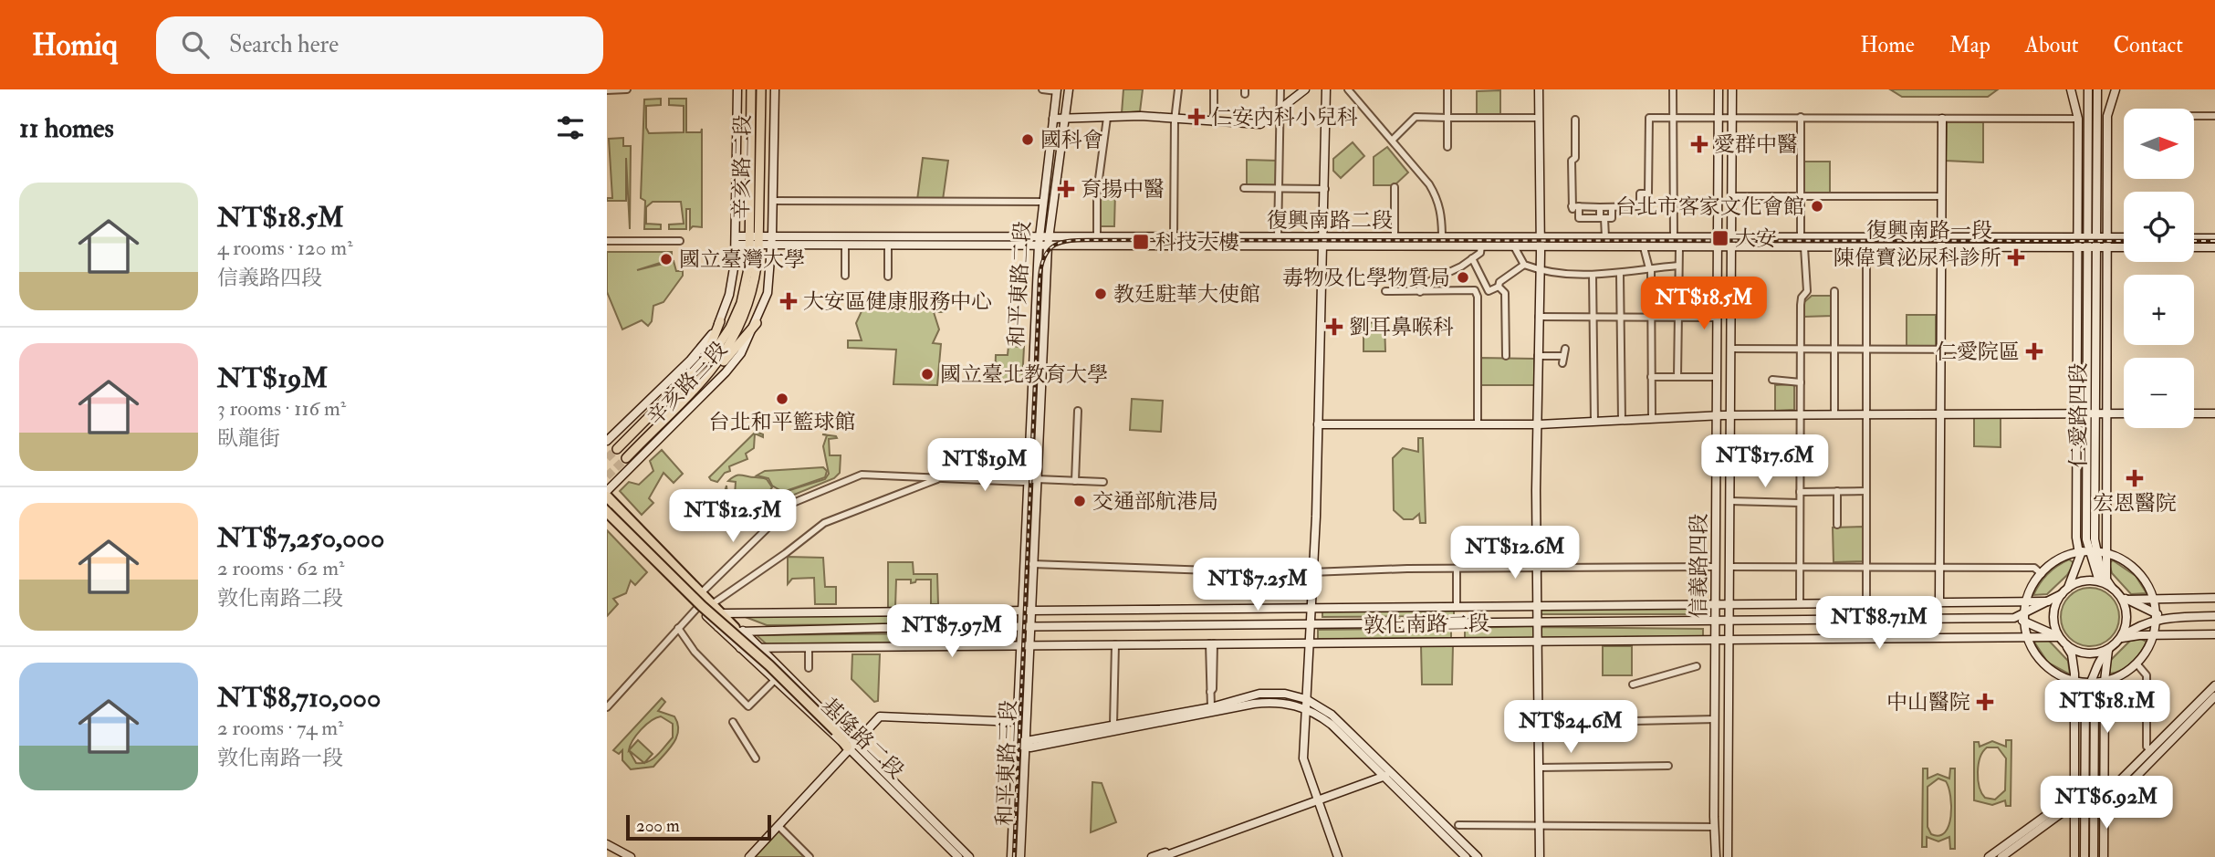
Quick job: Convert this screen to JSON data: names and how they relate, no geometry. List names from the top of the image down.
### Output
{
  "streets": {
    "main road": [
      "辛亥路二段",
      "復興南路二段",
      "復興南路一段",
      "和平東路二段",
      "辛亥路三段",
      "仁愛路四段",
      "信義路四段",
      "敦化南路二段",
      "基隆路二段",
      "和平東路三段"
    ]
  },
  "crossings": [
    ["辛亥路二段", "復興南路二段"],
    ["辛亥路二段", "辛亥路三段"],
    ["復興南路二段", "復興南路一段"],
    ["復興南路二段", "和平東路二段"],
    ["復興南路二段", "辛亥路三段"],
    ["復興南路二段", "信義路四段"],
    ["復興南路一段", "仁愛路四段"],
    ["復興南路一段", "信義路四段"],
    ["和平東路二段", "和平東路三段"],
    ["辛亥路三段", "基隆路二段"],
    ["仁愛路四段", "敦化南路二段"],
    ["信義路四段", "敦化南路二段"],
    ["敦化南路二段", "基隆路二段"],
    ["敦化南路二段", "和平東路三段"]
  ],
  "places": {
    "health": [
      "仁安內科小兒科",
      "愛群中醫",
      "育揚中醫",
      "陳偉寶泌尿科診所",
      "大安區健康服務中心",
      "劉耳鼻喉科",
      "仁愛院區",
      "宏恩醫院",
      "中山醫院"
    ],
    "other": [
      "國科會",
      "台北市客家文化會館",
      "國立臺灣大學",
      "毒物及化學物質局",
      "教廷駐華大使館",
      "國立臺北教育大學",
      "台北和平籃球館",
      "交通部航港局"
    ],
    "transit": ["大安", "科技大樓"]
  },
  "scale_bar": "200 m",
  "north": "right",
  "page": {
    "header": "Homiq",
    "search": "Search here",
    "nav": [
      "Home",
      "Map",
      "About",
      "Contact"
    ],
    "heading": "11 homes",
    "map_buttons": ["+", "−"],
    "list": [
      {
        "name": "NT$18.5M",
        "note": "4 rooms · 120 m² · 信義路四段"
      },
      {
        "name": "NT$19M",
        "note": "3 rooms · 116 m² · 臥龍街"
      },
      {
        "name": "NT$7,250,000",
        "note": "2 rooms · 62 m² · 敦化南路二段"
      },
      {
        "name": "NT$8,710,000",
        "note": "2 rooms · 74 m² · 敦化南路一段"
      }
    ],
    "price": [
      "NT$18.5M",
      "NT$17.6M",
      "NT$19M",
      "NT$12.5M",
      "NT$12.6M",
      "NT$7.25M",
      "NT$8.71M",
      "NT$7.97M",
      "NT$18.1M",
      "NT$24.6M",
      "NT$6.92M"
    ],
    "scale": "200 m"
  }
}
